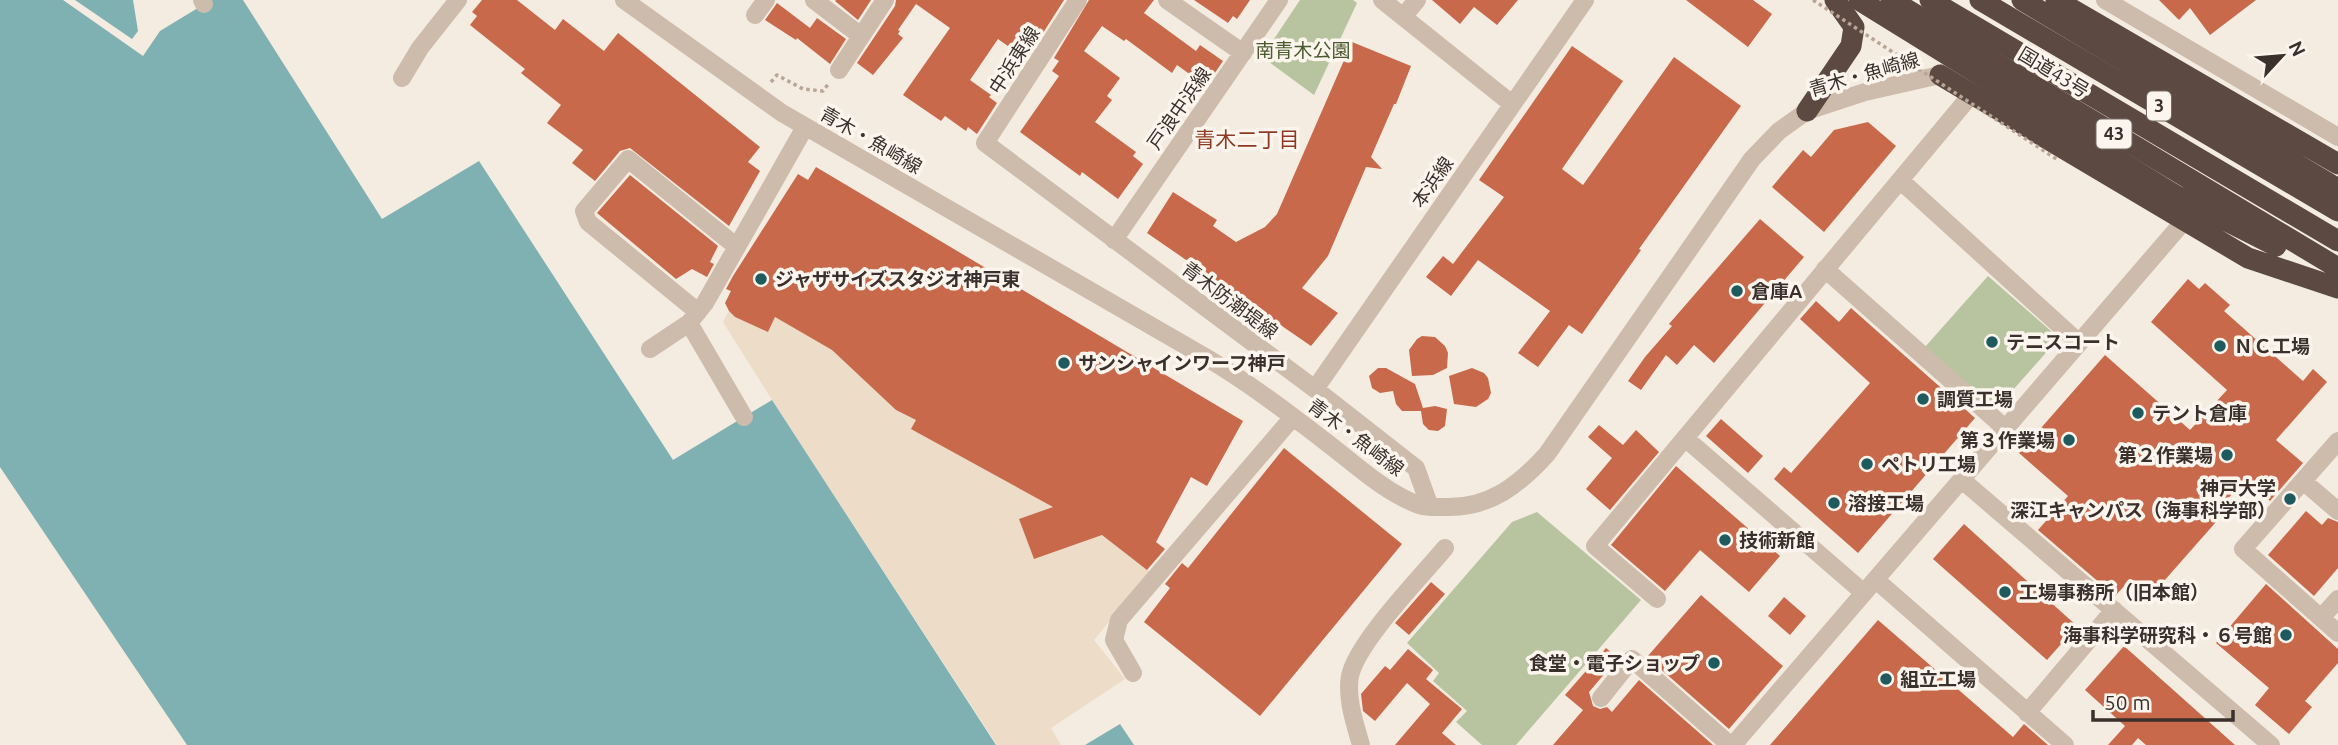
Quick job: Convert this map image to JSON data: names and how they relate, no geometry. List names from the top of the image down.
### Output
{
  "streets": {
    "highway": ["国道43号", "3", "43"],
    "street": [
      "中浜東線",
      "青木・魚崎線",
      "戸浪中浜線",
      "本浜線",
      "青木防潮堤線"
    ]
  },
  "crossings": [
    ["中浜東線", "青木防潮堤線"],
    ["国道43号", "青木・魚崎線"],
    ["青木・魚崎線", "青木防潮堤線"],
    ["戸浪中浜線", "青木防潮堤線"],
    ["本浜線", "青木防潮堤線"]
  ],
  "districts": ["青木二丁目"],
  "parks": ["南青木公園"],
  "places": [
    "ジャザサイズスタジオ神戸東",
    "倉庫A",
    "テニスコート",
    "ＮＣ工場",
    "サンシャインワーフ神戸",
    "調質工場",
    "テント倉庫",
    "第３作業場",
    "第２作業場",
    "ペトリ工場",
    "神戸大学 深江キャンパス（海事科学部）",
    "溶接工場",
    "技術新館",
    "工場事務所（旧本館）",
    "海事科学研究科・６号館",
    "食堂・電子ショップ",
    "組立工場"
  ],
  "scale_bar": "50 m",
  "north": "top right"
}
